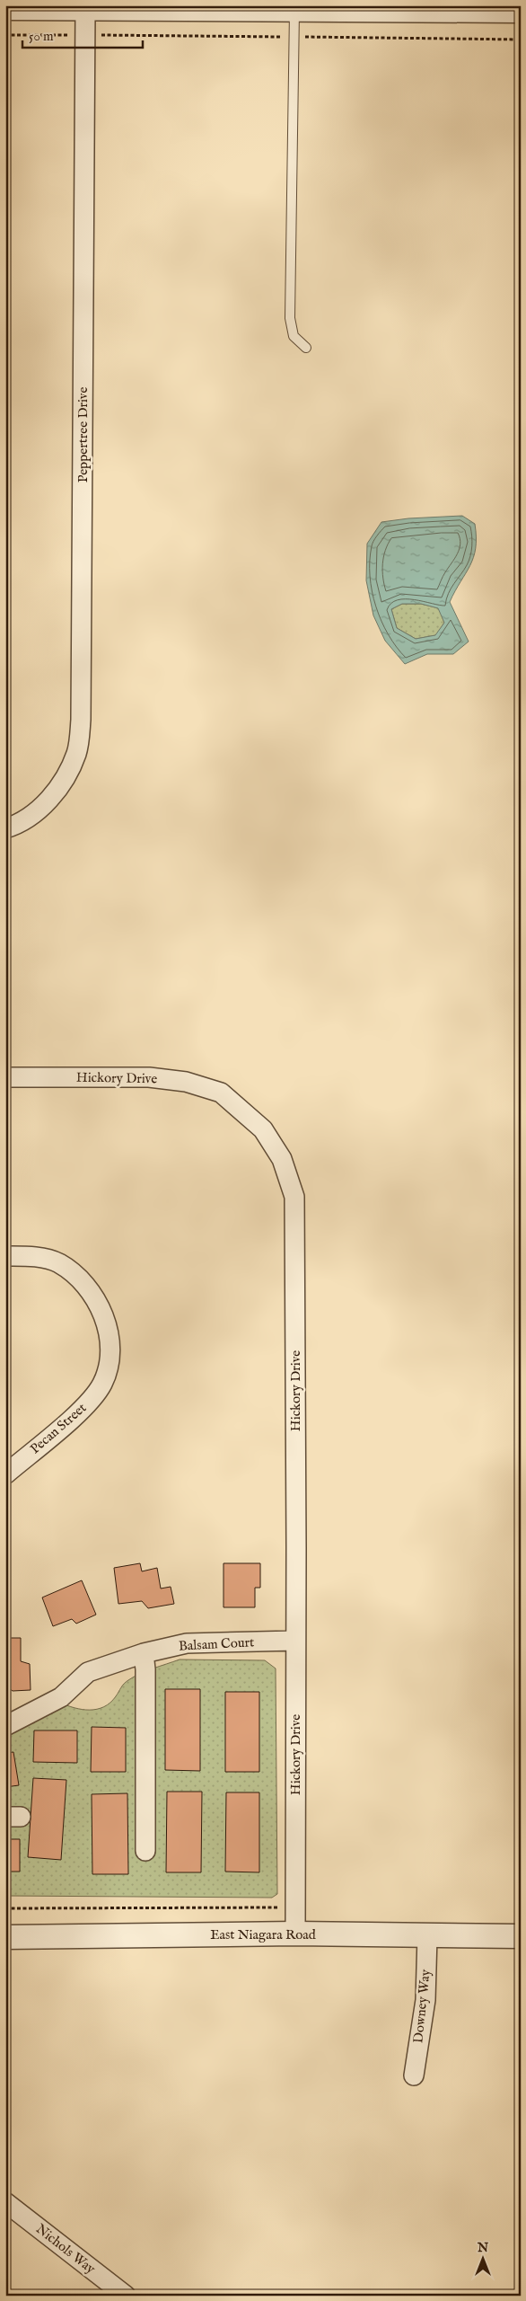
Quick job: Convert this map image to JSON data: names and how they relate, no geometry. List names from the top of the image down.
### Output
{
  "streets": {
    "street": [
      "Peppertree Drive",
      "Hickory Drive",
      "Pecan Street",
      "Balsam Court",
      "East Niagara Road",
      "Downey Way",
      "Nichols Way"
    ]
  },
  "crossings": [
    ["Hickory Drive", "Balsam Court"],
    ["Hickory Drive", "East Niagara Road"],
    ["East Niagara Road", "Downey Way"]
  ],
  "scale_bar": "50 m",
  "north": "top"
}
